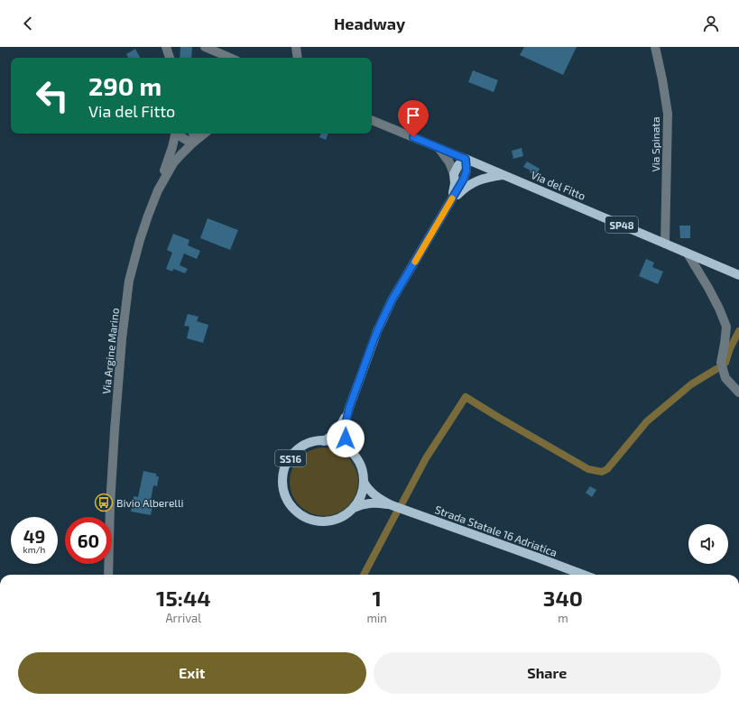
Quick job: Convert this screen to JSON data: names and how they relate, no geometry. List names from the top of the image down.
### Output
{
  "streets": {
    "main road": [
      "Via del Fitto",
      "SP48",
      "SS16",
      "Strada Statale 16 Adriatica"
    ],
    "street": ["Via Spinata", "Via Argine Marino"]
  },
  "crossings": [
    ["Via Spinata", "Via del Fitto"]
  ],
  "places": {
    "bus stop": ["Bivio Alberelli"]
  },
  "page": {
    "header": "Headway",
    "turn": ["290 m", "Via del Fitto"],
    "speed": "49 km/h",
    "limit": "60",
    "eta": [
      "15:44",
      "Arrival",
      "1",
      "min",
      "340",
      "m"
    ],
    "buttons": ["Exit", "Share"]
  }
}
